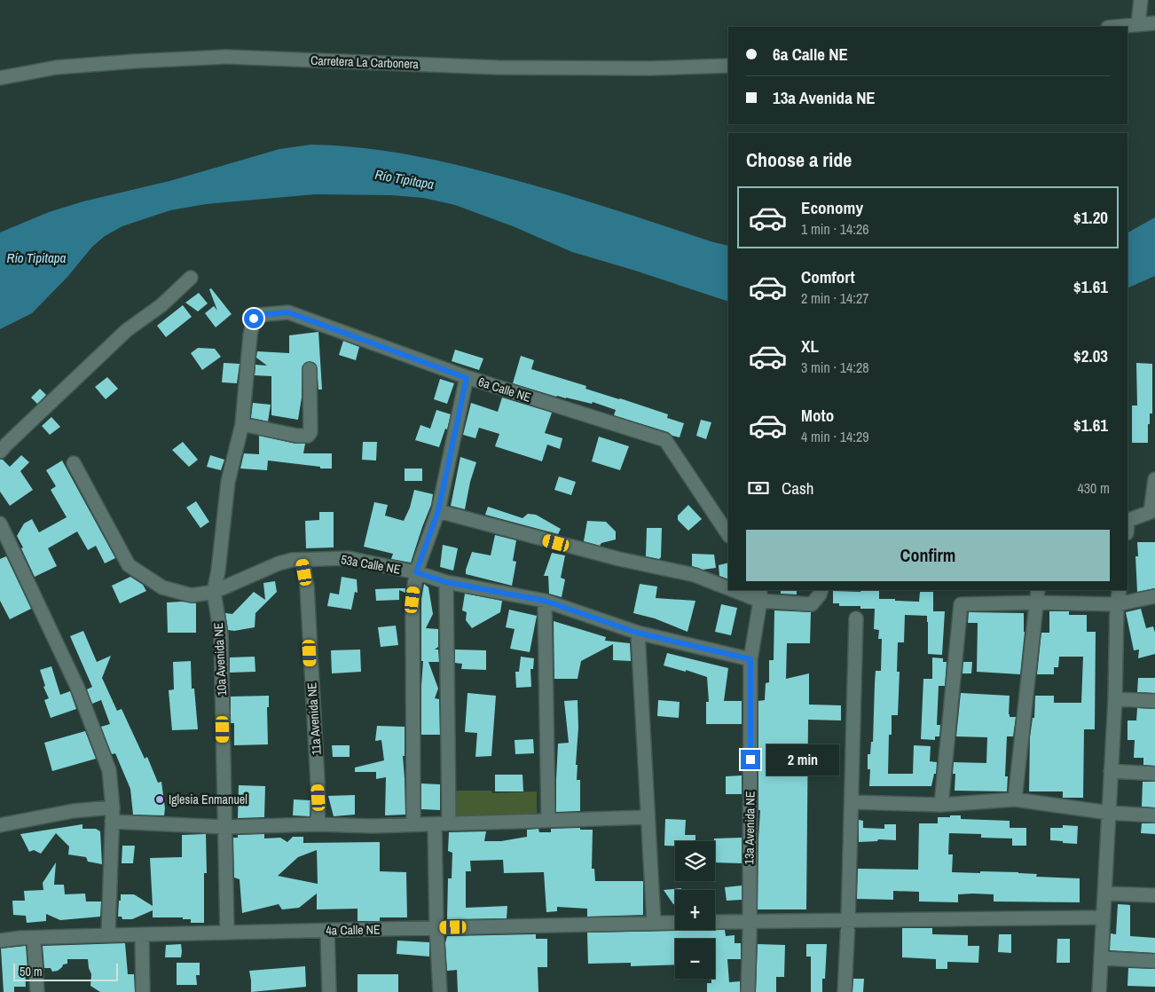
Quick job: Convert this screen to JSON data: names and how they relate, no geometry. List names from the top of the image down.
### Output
{
  "streets": {
    "street": [
      "Carretera La Carbonera",
      "6a Calle NE",
      "53a Calle NE",
      "10a Avenida NE",
      "11a Avenida NE",
      "13a Avenida NE",
      "4a Calle NE"
    ]
  },
  "crossings": [
    ["6a Calle NE", "10a Avenida NE"],
    ["53a Calle NE", "10a Avenida NE"],
    ["53a Calle NE", "11a Avenida NE"],
    ["53a Calle NE", "13a Avenida NE"],
    ["10a Avenida NE", "4a Calle NE"],
    ["13a Avenida NE", "4a Calle NE"]
  ],
  "water": ["Río Tipitapa"],
  "places": ["Iglesia Enmanuel"],
  "scale_bar": "50 m",
  "page": {
    "banner": ["6a Calle NE", "13a Avenida NE"],
    "heading": "Choose a ride",
    "list": [
      {
        "name": "Economy",
        "note": "1 min · 14:26",
        "value": "$1.20"
      },
      {
        "name": "Comfort",
        "note": "2 min · 14:27",
        "value": "$1.61"
      },
      {
        "name": "XL",
        "note": "3 min · 14:28",
        "value": "$2.03"
      },
      {
        "name": "Moto",
        "note": "4 min · 14:29",
        "value": "$1.61"
      }
    ],
    "pay": ["Cash", "430 m"],
    "buttons": "Confirm",
    "bubble": "2 min",
    "map_buttons": ["+", "−"],
    "scale": "50 m"
  }
}
